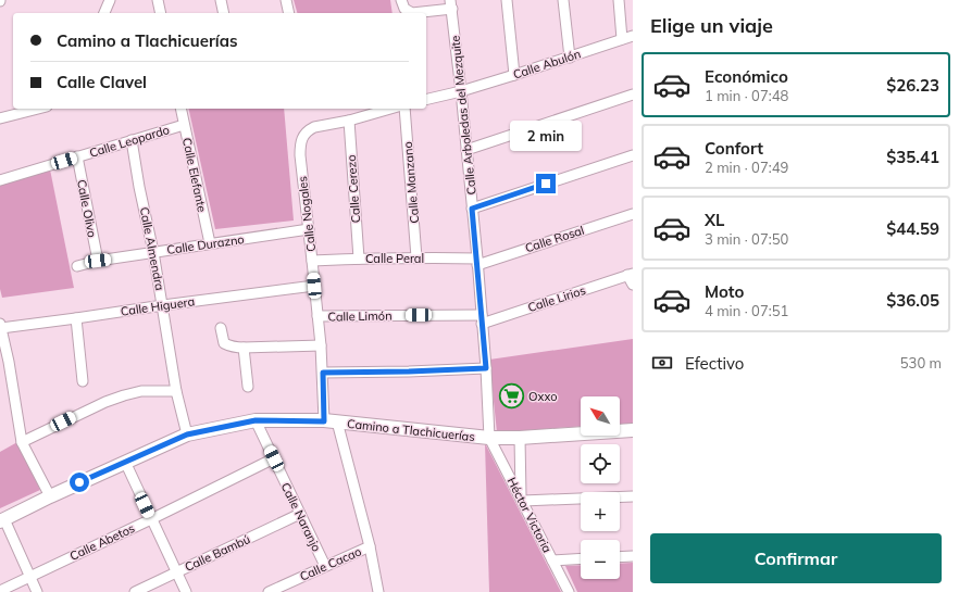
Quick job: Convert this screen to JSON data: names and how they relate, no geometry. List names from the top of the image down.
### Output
{
  "streets": {
    "street": [
      "Calle Abulón",
      "Calle Arboledas del Mezquite",
      "Calle Leopardo",
      "Calle Elefante",
      "Calle Manzano",
      "Calle Cerezo",
      "Calle Olivo",
      "Calle Nogales",
      "Calle Rosal",
      "Calle Durazno",
      "Calle Almendra",
      "Calle Peral",
      "Calle Lirios",
      "Calle Higuera",
      "Calle Limón",
      "Camino a Tlachicuerías",
      "Héctor Victoria",
      "Calle Naranjo",
      "Calle Abetos",
      "Calle Bambú",
      "Calle Cacao"
    ]
  },
  "crossings": [
    ["Calle Abulón", "Calle Arboledas del Mezquite"],
    ["Calle Arboledas del Mezquite", "Calle Rosal"],
    ["Calle Arboledas del Mezquite", "Calle Peral"],
    ["Calle Arboledas del Mezquite", "Calle Lirios"],
    ["Calle Arboledas del Mezquite", "Calle Limón"],
    ["Calle Arboledas del Mezquite", "Camino a Tlachicuerías"],
    ["Calle Arboledas del Mezquite", "Héctor Victoria"],
    ["Calle Leopardo", "Calle Elefante"],
    ["Calle Leopardo", "Calle Olivo"],
    ["Calle Leopardo", "Calle Almendra"],
    ["Calle Elefante", "Calle Durazno"],
    ["Calle Manzano", "Calle Peral"],
    ["Calle Cerezo", "Calle Nogales"],
    ["Calle Cerezo", "Calle Peral"],
    ["Calle Olivo", "Calle Durazno"],
    ["Calle Nogales", "Calle Durazno"],
    ["Calle Nogales", "Calle Peral"],
    ["Calle Nogales", "Calle Higuera"],
    ["Calle Nogales", "Calle Limón"],
    ["Calle Nogales", "Camino a Tlachicuerías"],
    ["Calle Rosal", "Calle Peral"],
    ["Calle Durazno", "Calle Almendra"],
    ["Calle Almendra", "Calle Higuera"],
    ["Calle Almendra", "Camino a Tlachicuerías"],
    ["Calle Lirios", "Calle Limón"],
    ["Camino a Tlachicuerías", "Héctor Victoria"],
    ["Camino a Tlachicuerías", "Calle Naranjo"],
    ["Calle Naranjo", "Calle Abetos"],
    ["Calle Naranjo", "Calle Bambú"],
    ["Calle Naranjo", "Calle Cacao"]
  ],
  "places": {
    "supermarket": ["Oxxo"]
  },
  "north": "top left",
  "page": {
    "heading": "Elige un viaje",
    "banner": ["Camino a Tlachicuerías", "Calle Clavel"],
    "list": [
      {
        "name": "Económico",
        "note": "1 min · 07:48",
        "value": "$26.23"
      },
      {
        "name": "Confort",
        "note": "2 min · 07:49",
        "value": "$35.41"
      },
      {
        "name": "XL",
        "note": "3 min · 07:50",
        "value": "$44.59"
      },
      {
        "name": "Moto",
        "note": "4 min · 07:51",
        "value": "$36.05"
      }
    ],
    "bubble": "2 min",
    "pay": ["Efectivo", "530 m"],
    "map_buttons": ["+", "−"],
    "buttons": "Confirmar"
  }
}
